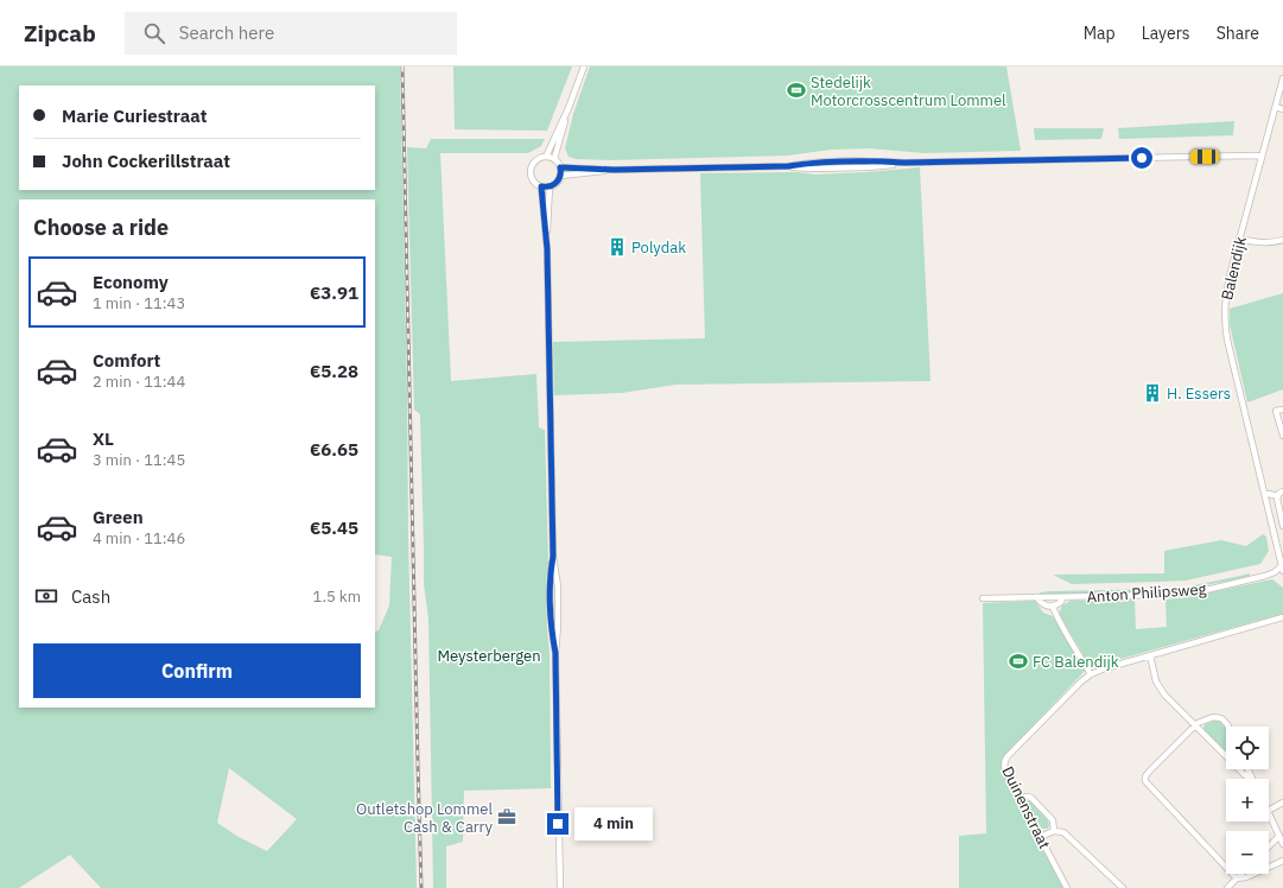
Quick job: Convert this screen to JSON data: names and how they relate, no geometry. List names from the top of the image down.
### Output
{
  "streets": {
    "street": ["Balendijk", "Anton Philipsweg", "Duinenstraat"]
  },
  "crossings": [
    ["Balendijk", "Anton Philipsweg"]
  ],
  "parks": ["Meysterbergen"],
  "places": {
    "sports": ["Stedelijk Motorcrosscentrum Lommel", "FC Balendijk"],
    "building": ["Polydak", "H. Essers"],
    "office": ["Outletshop Lommel Cash & Carry"]
  },
  "page": {
    "header": "Zipcab",
    "search": "Search here",
    "nav": ["Map", "Layers", "Share"],
    "banner": ["Marie Curiestraat", "John Cockerillstraat"],
    "heading": "Choose a ride",
    "list": [
      {
        "name": "Economy",
        "note": "1 min · 11:43",
        "value": "€3.91"
      },
      {
        "name": "Comfort",
        "note": "2 min · 11:44",
        "value": "€5.28"
      },
      {
        "name": "XL",
        "note": "3 min · 11:45",
        "value": "€6.65"
      },
      {
        "name": "Green",
        "note": "4 min · 11:46",
        "value": "€5.45"
      }
    ],
    "pay": ["Cash", "1.5 km"],
    "buttons": "Confirm",
    "map_buttons": ["+", "−"],
    "bubble": "4 min"
  }
}
